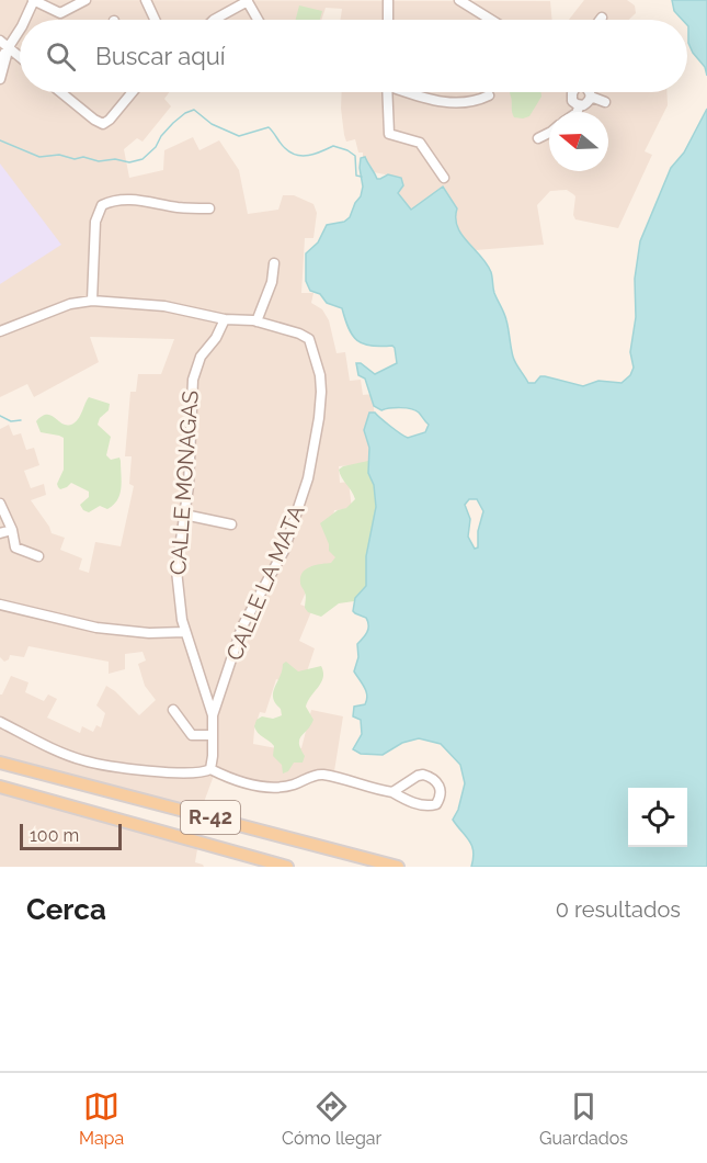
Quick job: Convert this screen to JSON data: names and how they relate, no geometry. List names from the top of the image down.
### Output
{
  "streets": {
    "main road": ["R-42"],
    "street": ["CALLE MONAGAS", "CALLE LA MATA"]
  },
  "crossings": [
    ["CALLE MONAGAS", "CALLE LA MATA"]
  ],
  "scale_bar": "100 m",
  "north": "left",
  "page": {
    "search": "Buscar aquí",
    "scale": "100 m",
    "heading": ["Cerca", "0 resultados"],
    "nav": ["Mapa", "Cómo llegar", "Guardados"]
  }
}
